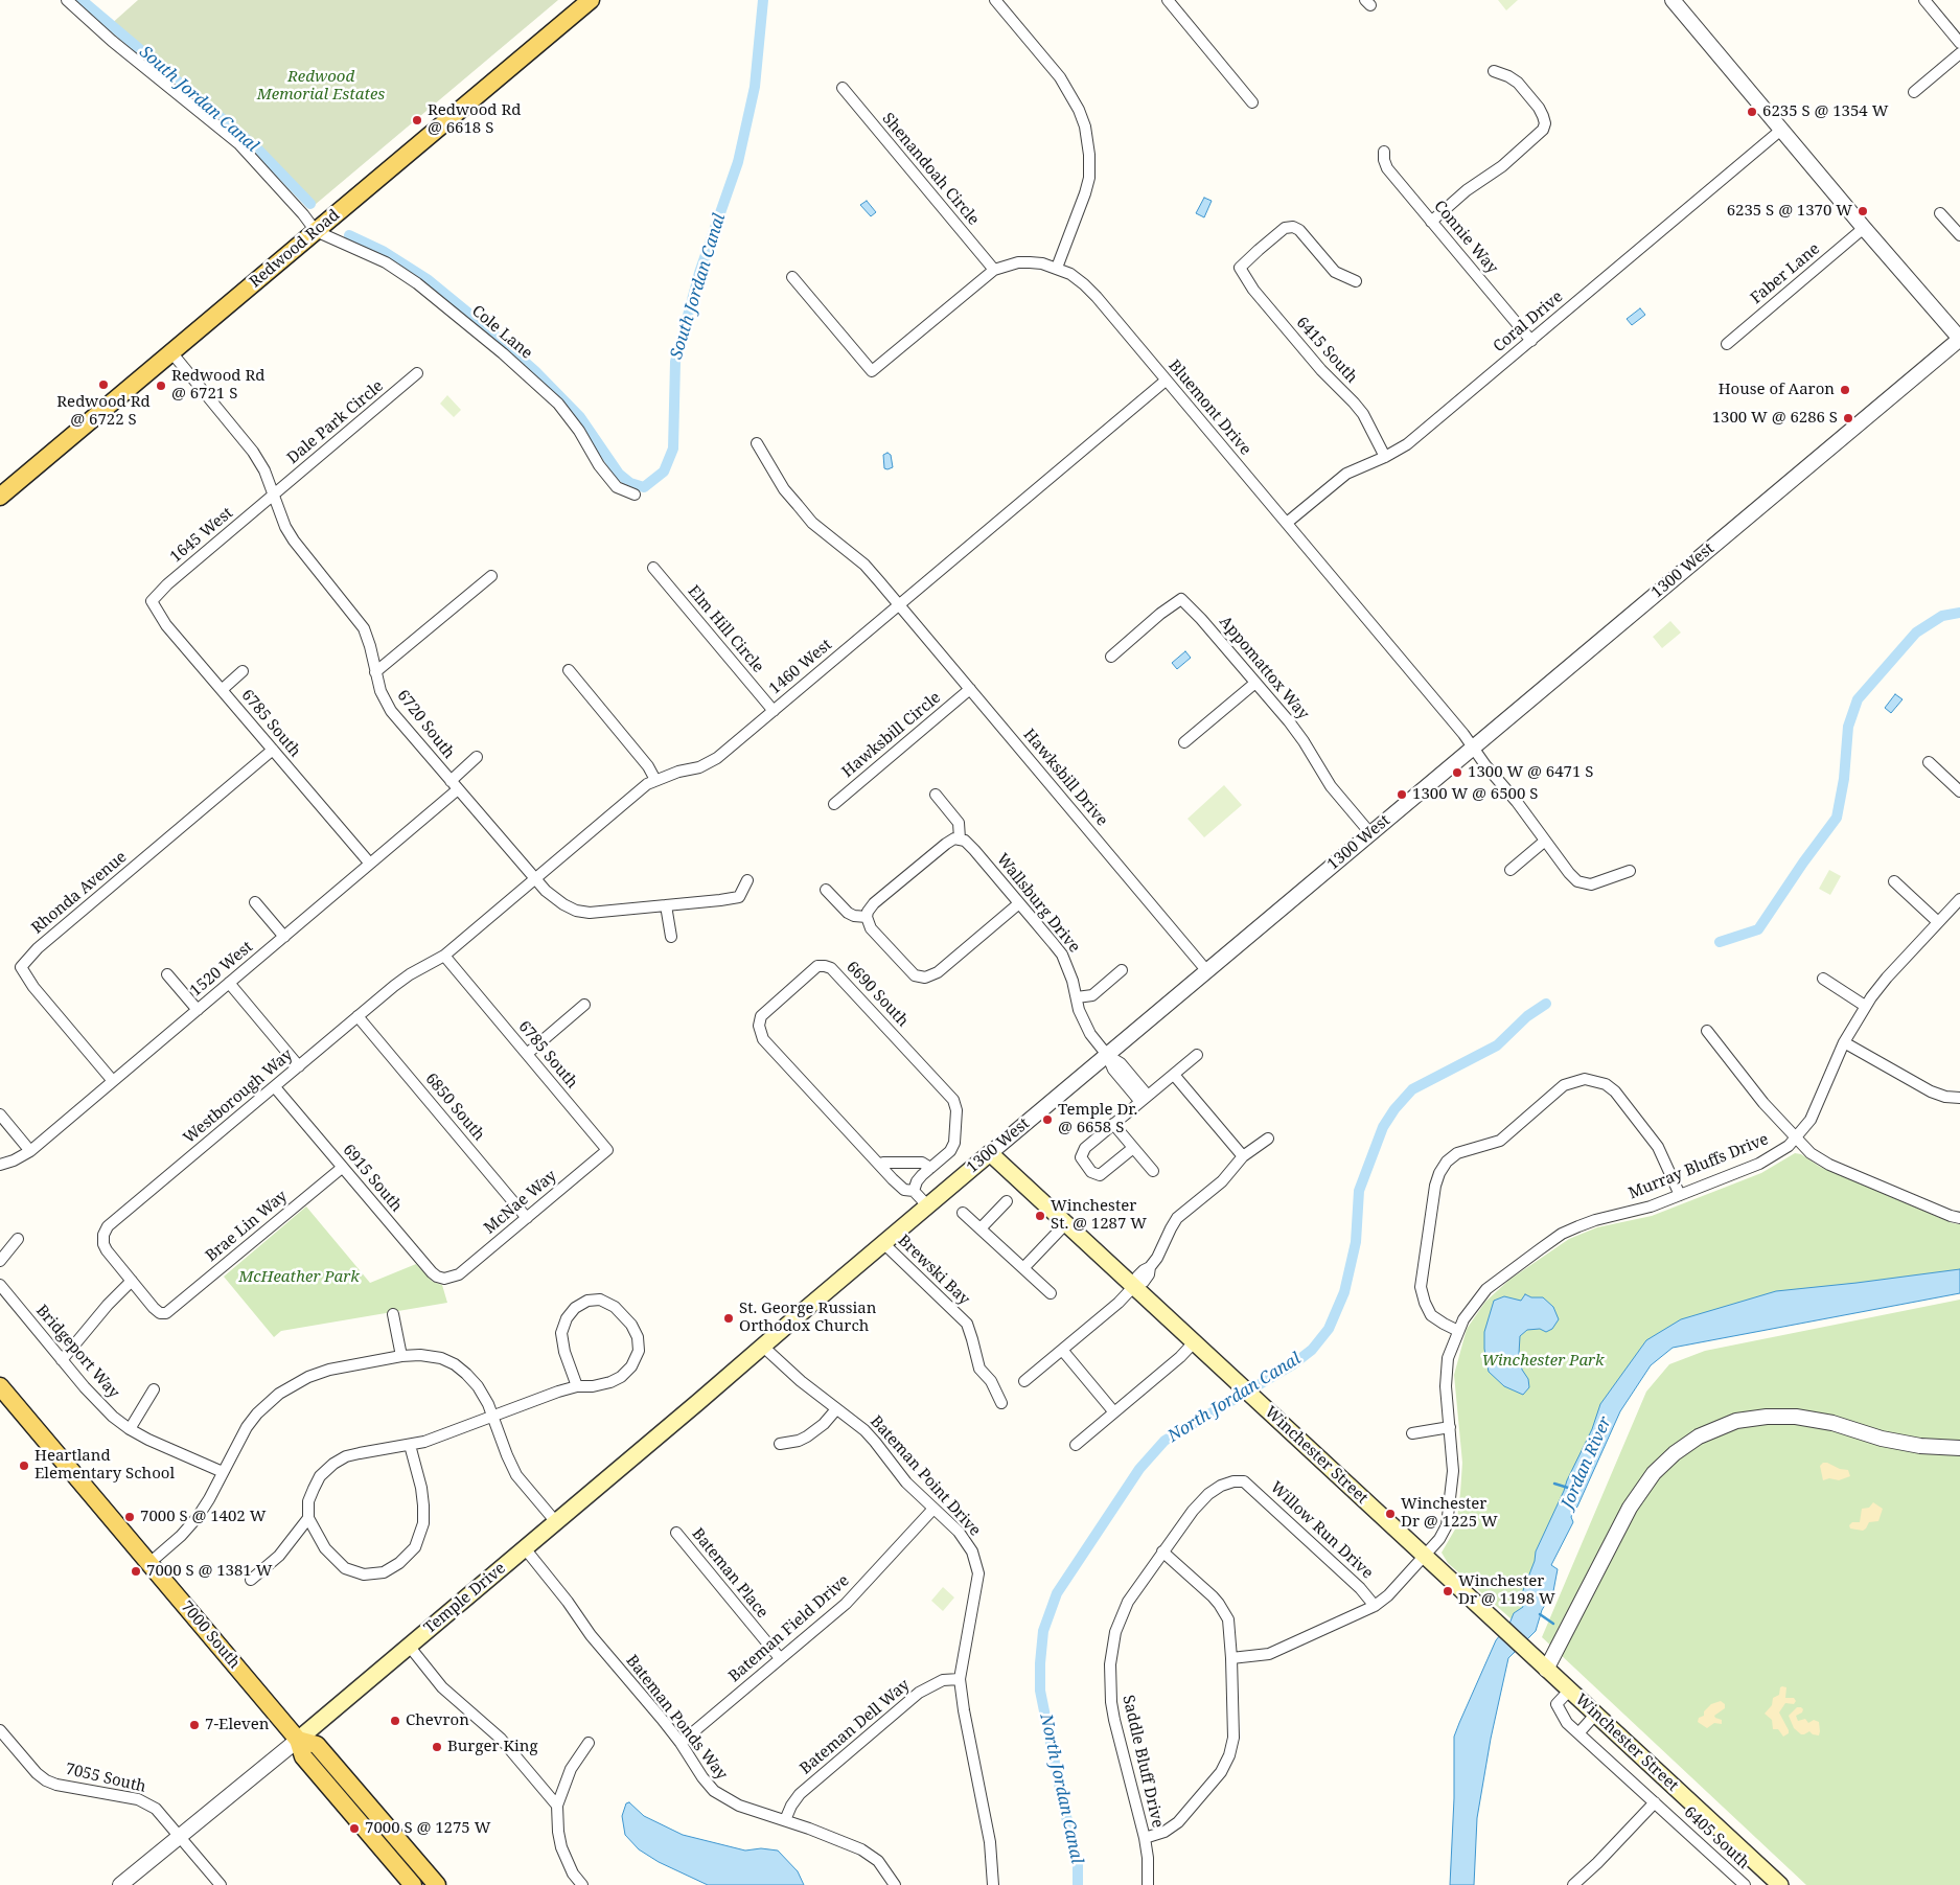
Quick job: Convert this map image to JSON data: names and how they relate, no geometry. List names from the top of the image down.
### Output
{
  "streets": {
    "main road": [
      "Redwood Road",
      "1300 West",
      "Winchester Street",
      "Temple Drive",
      "7000 South"
    ],
    "street": [
      "Shenandoah Circle",
      "Connie Way",
      "Faber Lane",
      "Coral Drive",
      "Cole Lane",
      "6415 South",
      "Bluemont Drive",
      "Dale Park Circle",
      "1645 West",
      "Elm Hill Circle",
      "1460 West",
      "Appomattox Way",
      "6785 South",
      "6720 South",
      "Hawksbill Circle",
      "Hawksbill Drive",
      "Rhonda Avenue",
      "Wallsburg Drive",
      "1520 West",
      "6690 South",
      "Westborough Way",
      "6850 South",
      "Murray Bluffs Drive",
      "6915 South",
      "McNae Way",
      "Brae Lin Way",
      "Brewski Bay",
      "Bridgeport Way",
      "Bateman Point Drive",
      "Willow Run Drive",
      "Bateman Place",
      "Bateman Field Drive",
      "Bateman Ponds Way",
      "Bateman Dell Way",
      "Saddle Bluff Drive",
      "7055 South",
      "6405 South"
    ]
  },
  "crossings": [
    ["Shenandoah Circle", "Bluemont Drive"],
    ["Connie Way", "Coral Drive"],
    ["Redwood Road", "Cole Lane"],
    ["Redwood Road", "6720 South"],
    ["Coral Drive", "6415 South"],
    ["Coral Drive", "Bluemont Drive"],
    ["Bluemont Drive", "1300 West"],
    ["Bluemont Drive", "1460 West"],
    ["Dale Park Circle", "1645 West"],
    ["Dale Park Circle", "6720 South"],
    ["1645 West", "6785 South"],
    ["1645 West", "6720 South"],
    ["1300 West", "Appomattox Way"],
    ["1300 West", "Hawksbill Drive"],
    ["1300 West", "Wallsburg Drive"],
    ["1300 West", "6690 South"],
    ["1300 West", "Brewski Bay"],
    ["1300 West", "Winchester Street"],
    ["1300 West", "Temple Drive"],
    ["Elm Hill Circle", "1460 West"],
    ["1460 West", "6785 South"],
    ["1460 West", "6720 South"],
    ["1460 West", "Hawksbill Drive"],
    ["1460 West", "Westborough Way"],
    ["6785 South", "Rhonda Avenue"],
    ["6785 South", "1520 West"],
    ["6785 South", "Westborough Way"],
    ["6785 South", "McNae Way"],
    ["6720 South", "1520 West"],
    ["Hawksbill Circle", "Hawksbill Drive"],
    ["Rhonda Avenue", "1520 West"],
    ["Westborough Way", "6850 South"],
    ["Westborough Way", "6915 South"],
    ["Westborough Way", "Brae Lin Way"],
    ["6850 South", "McNae Way"],
    ["Murray Bluffs Drive", "Winchester Street"],
    ["Murray Bluffs Drive", "Willow Run Drive"],
    ["6915 South", "McNae Way"],
    ["6915 South", "Brae Lin Way"],
    ["Winchester Street", "6405 South"],
    ["Bateman Point Drive", "Temple Drive"],
    ["Bateman Point Drive", "Bateman Field Drive"],
    ["Bateman Point Drive", "Bateman Dell Way"],
    ["Willow Run Drive", "Saddle Bluff Drive"],
    ["Bateman Place", "Bateman Field Drive"],
    ["Temple Drive", "7000 South"],
    ["Temple Drive", "Bateman Ponds Way"],
    ["Temple Drive", "7055 South"],
    ["Bateman Field Drive", "Bateman Ponds Way"],
    ["Bateman Ponds Way", "Bateman Dell Way"]
  ],
  "water": ["South Jordan Canal", "North Jordan Canal", "Jordan River"],
  "parks": ["Redwood Memorial Estates", "McHeather Park", "Winchester Park"],
  "places": [
    "6235 S @ 1354 W",
    "Redwood Rd @ 6618 S",
    "6235 S @ 1370 W",
    "Redwood Rd @ 6722 S",
    "Redwood Rd @ 6721 S",
    "House of Aaron",
    "1300 W @ 6286 S",
    "1300 W @ 6471 S",
    "1300 W @ 6500 S",
    "Temple Dr. @ 6658 S",
    "Winchester St. @ 1287 W",
    "St. George Russian Orthodox Church",
    "Heartland Elementary School",
    "Winchester Dr @ 1225 W",
    "7000 S @ 1402 W",
    "7000 S @ 1381 W",
    "Winchester Dr @ 1198 W",
    "Chevron",
    "7-Eleven",
    "Burger King",
    "7000 S @ 1275 W"
  ]
}
